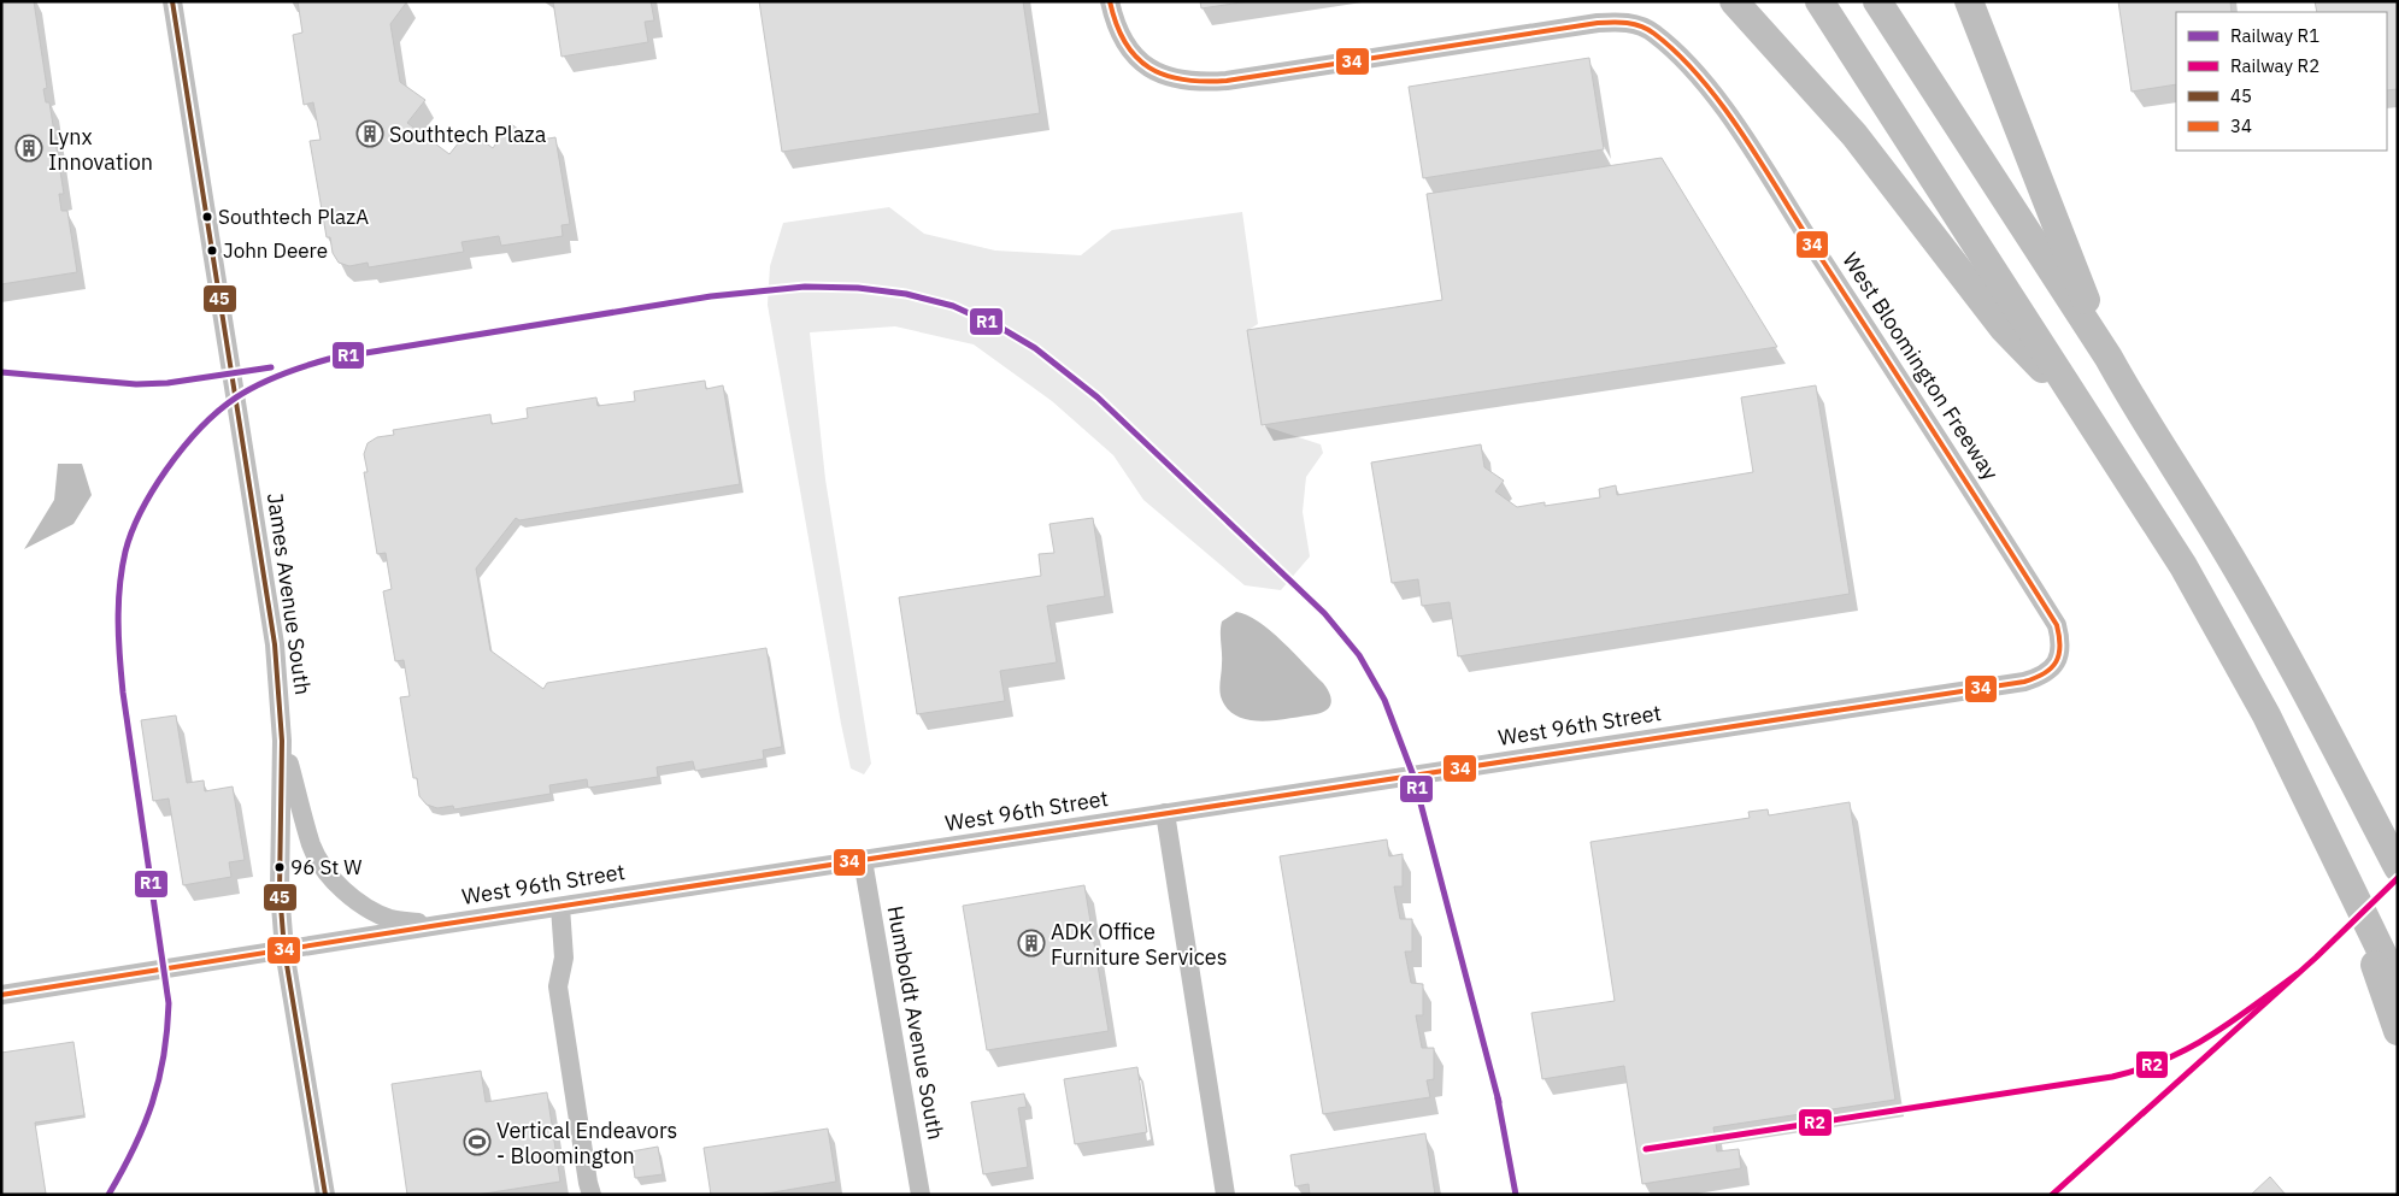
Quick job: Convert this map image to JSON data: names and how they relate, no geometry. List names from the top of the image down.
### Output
{
  "streets": {
    "street": [
      "West Bloomington Freeway",
      "James Avenue South",
      "West 96th Street",
      "Humboldt Avenue South"
    ]
  },
  "crossings": [
    ["West Bloomington Freeway", "West 96th Street"],
    ["James Avenue South", "West 96th Street"],
    ["West 96th Street", "Humboldt Avenue South"]
  ],
  "places": {
    "building": ["Southtech Plaza", "Lynx Innovation", "ADK Office Furniture Services"],
    "other": ["Southtech PlazA", "John Deere", "96 St W"],
    "sports": ["Vertical Endeavors - Bloomington"]
  },
  "lines": [
    "transit line 45",
    "transit line 34",
    "rail line R1",
    "rail line R2"
  ],
  "legend": [
    "Railway R1",
    "Railway R2",
    "45",
    "34"
  ]
}
